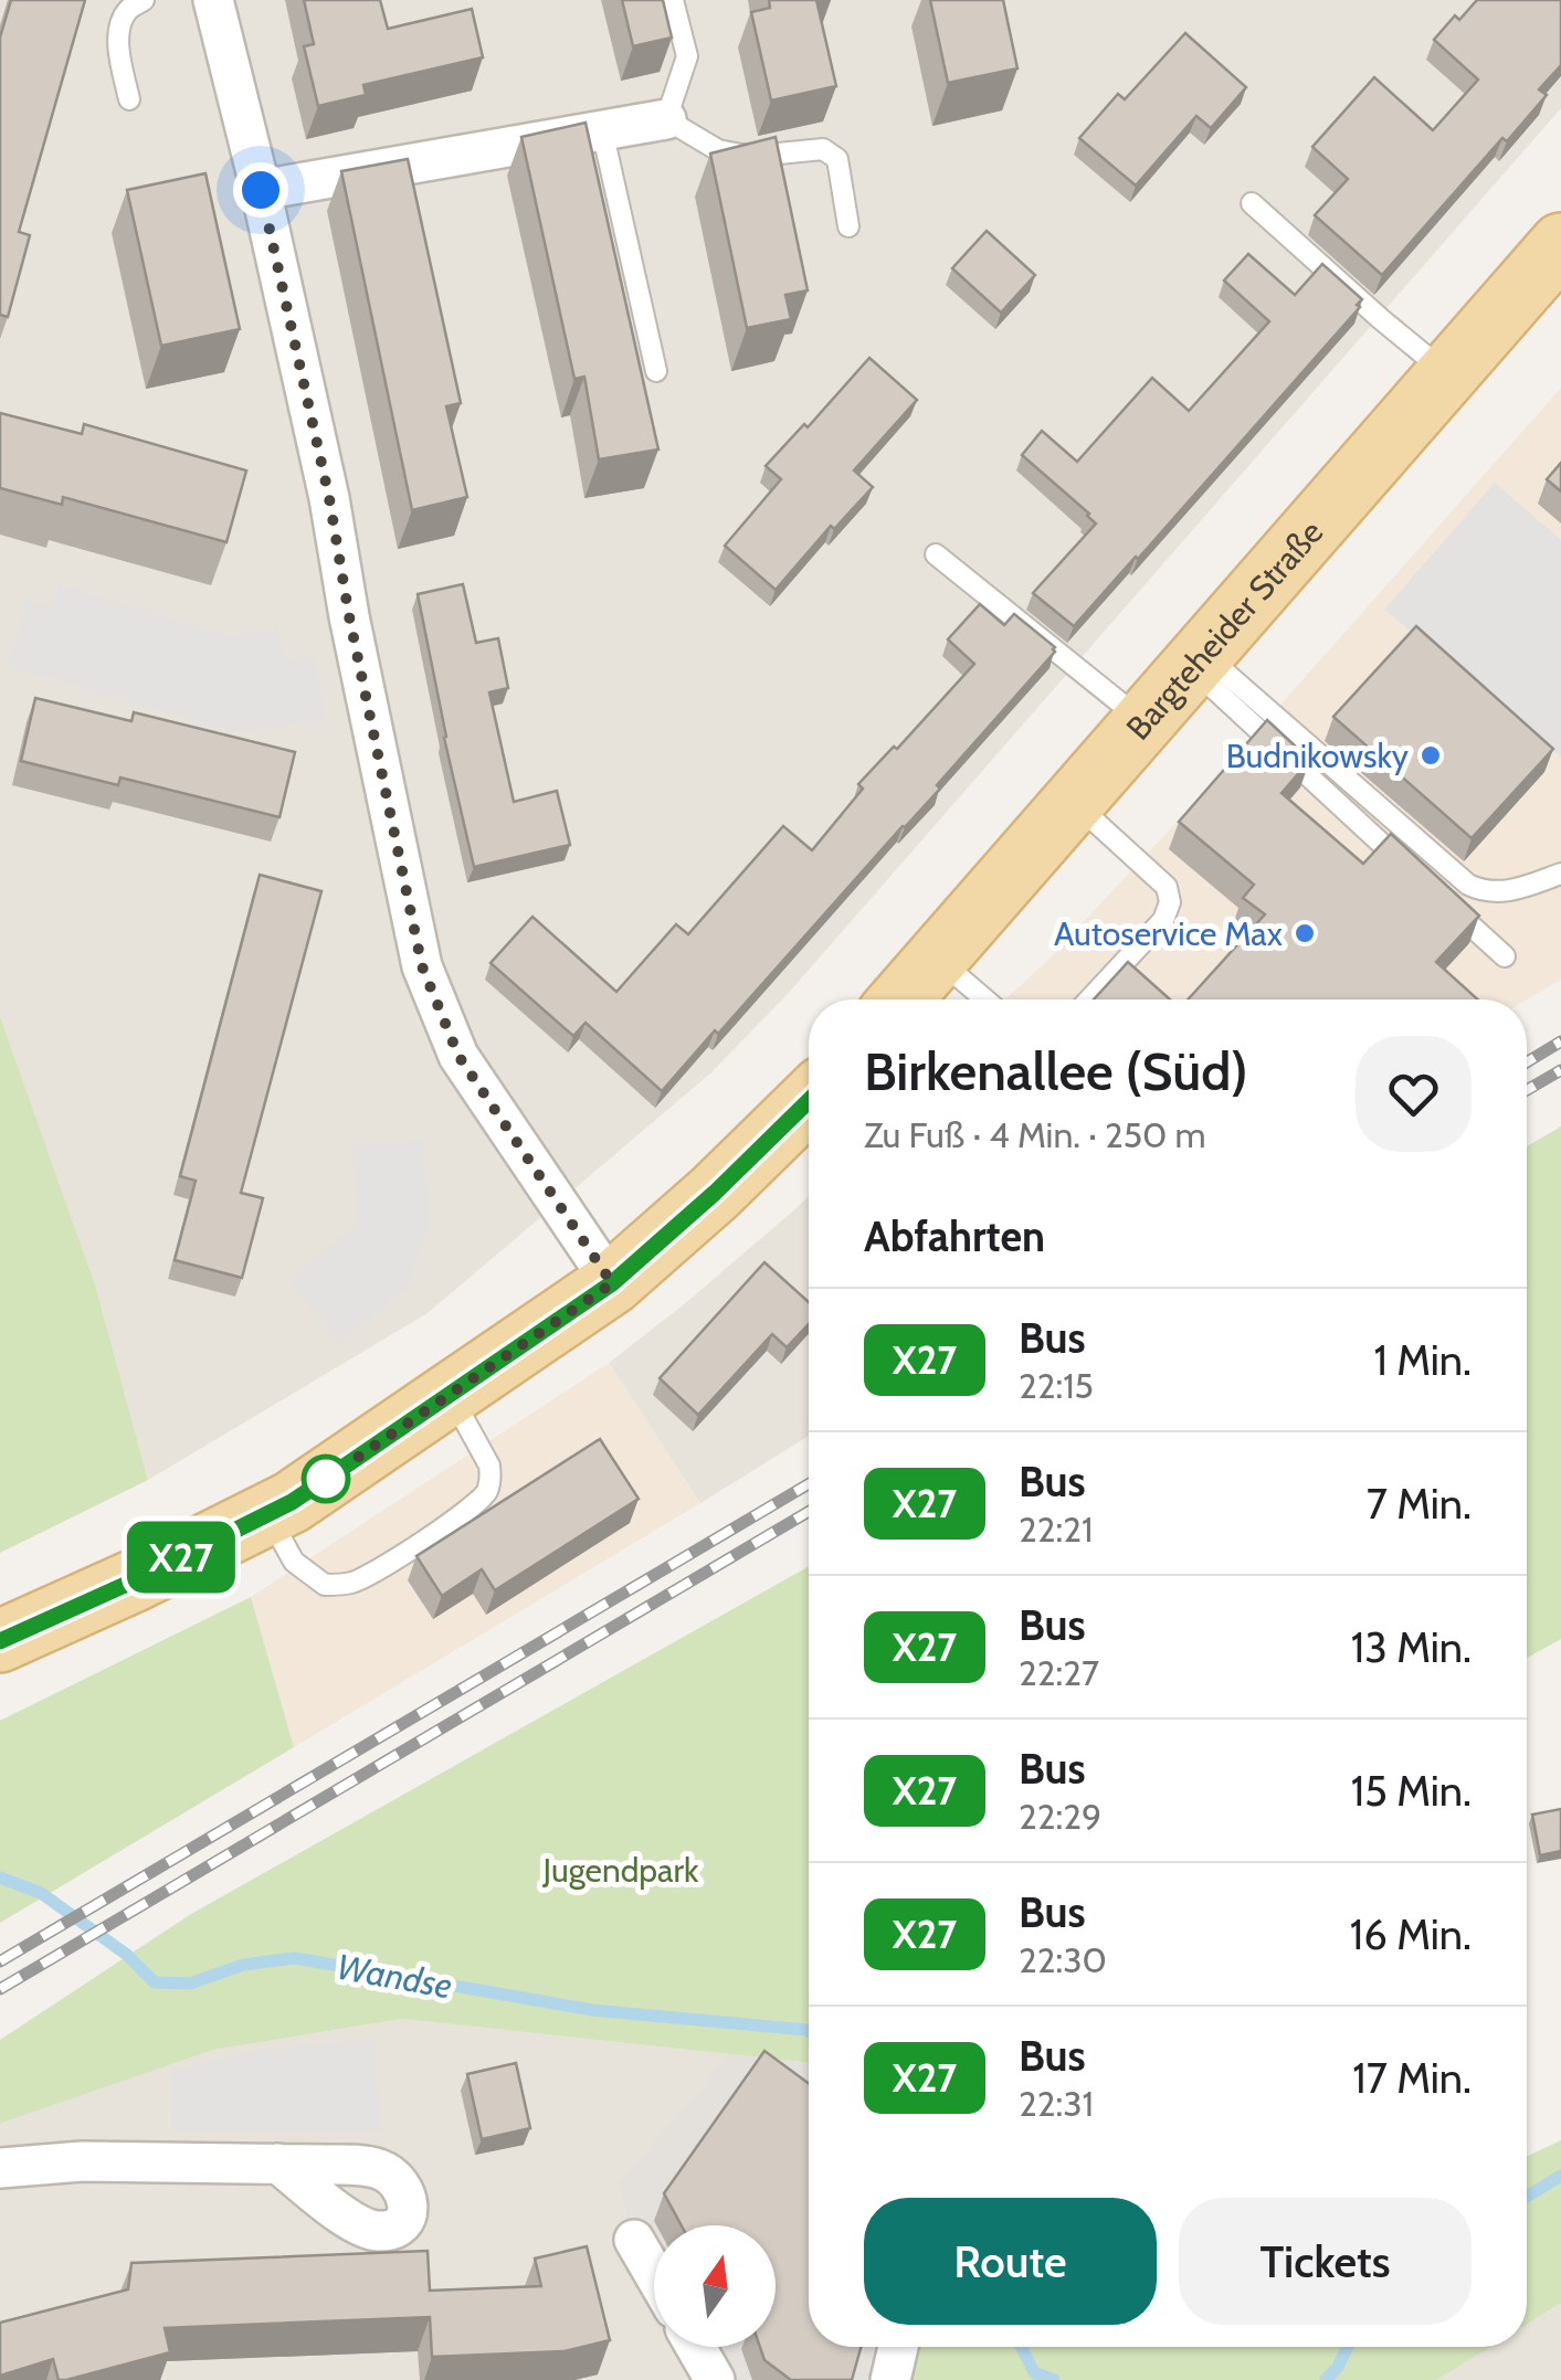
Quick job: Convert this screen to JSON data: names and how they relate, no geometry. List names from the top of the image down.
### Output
{
  "streets": {
    "main road": ["Bargteheider Straße"]
  },
  "water": ["Wandse"],
  "parks": ["Jugendpark"],
  "places": ["Budnikowsky", "Autoservice Max"],
  "lines": ["bus line X27"],
  "north": "top",
  "page": {
    "on_map": "X27",
    "heading": [
      ["Birkenallee (Süd)", "Zu Fuß · 4 Min. · 250 m"],
      "Abfahrten"
    ],
    "list": [
      {
        "mark": "X27",
        "name": "Bus",
        "note": "22:15",
        "value": "1 Min."
      },
      {
        "mark": "X27",
        "name": "Bus",
        "note": "22:21",
        "value": "7 Min."
      },
      {
        "mark": "X27",
        "name": "Bus",
        "note": "22:27",
        "value": "13 Min."
      },
      {
        "mark": "X27",
        "name": "Bus",
        "note": "22:29",
        "value": "15 Min."
      },
      {
        "mark": "X27",
        "name": "Bus",
        "note": "22:30",
        "value": "16 Min."
      },
      {
        "mark": "X27",
        "name": "Bus",
        "note": "22:31",
        "value": "17 Min."
      }
    ],
    "buttons": ["Route", "Tickets"]
  }
}
